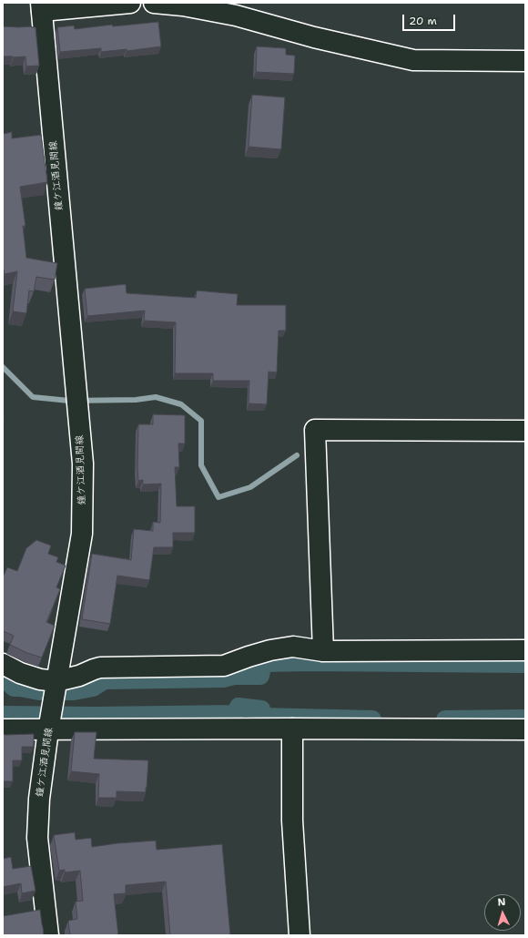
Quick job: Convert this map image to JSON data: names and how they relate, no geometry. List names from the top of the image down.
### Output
{
  "streets": {
    "street": ["鐘ケ江酒見間線"]
  },
  "scale_bar": "20 m",
  "north": "top"
}
